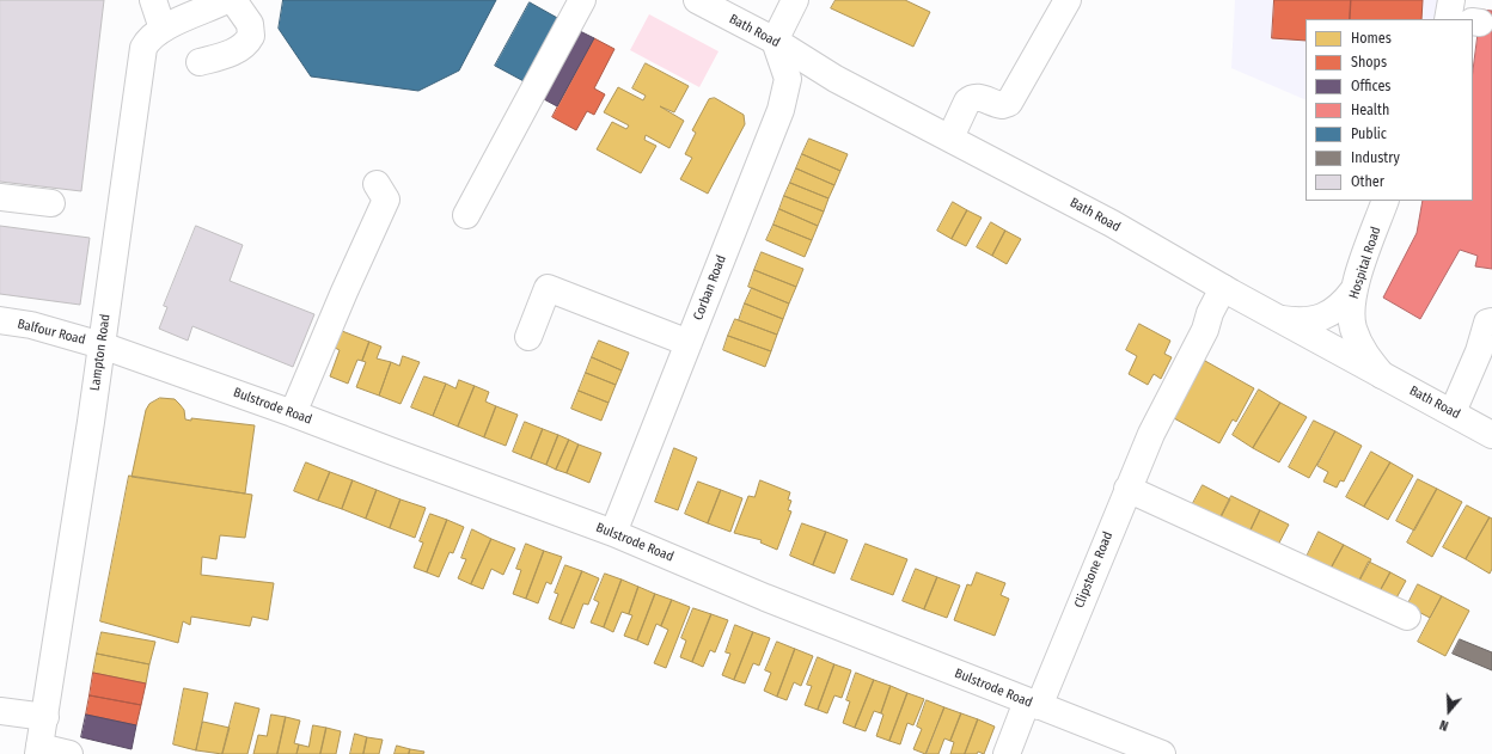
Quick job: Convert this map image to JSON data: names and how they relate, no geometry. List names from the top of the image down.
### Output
{
  "streets": {
    "street": [
      "Bath Road",
      "Hospital Road",
      "Corban Road",
      "Balfour Road",
      "Lampton Road",
      "Bulstrode Road",
      "Clipstone Road"
    ]
  },
  "crossings": [
    ["Bath Road", "Hospital Road"],
    ["Bath Road", "Corban Road"],
    ["Bath Road", "Clipstone Road"],
    ["Corban Road", "Bulstrode Road"],
    ["Balfour Road", "Lampton Road"],
    ["Balfour Road", "Bulstrode Road"],
    ["Lampton Road", "Bulstrode Road"],
    ["Bulstrode Road", "Clipstone Road"]
  ],
  "legend": [
    "Homes",
    "Shops",
    "Offices",
    "Health",
    "Public",
    "Industry",
    "Other"
  ],
  "north": "bottom"
}
